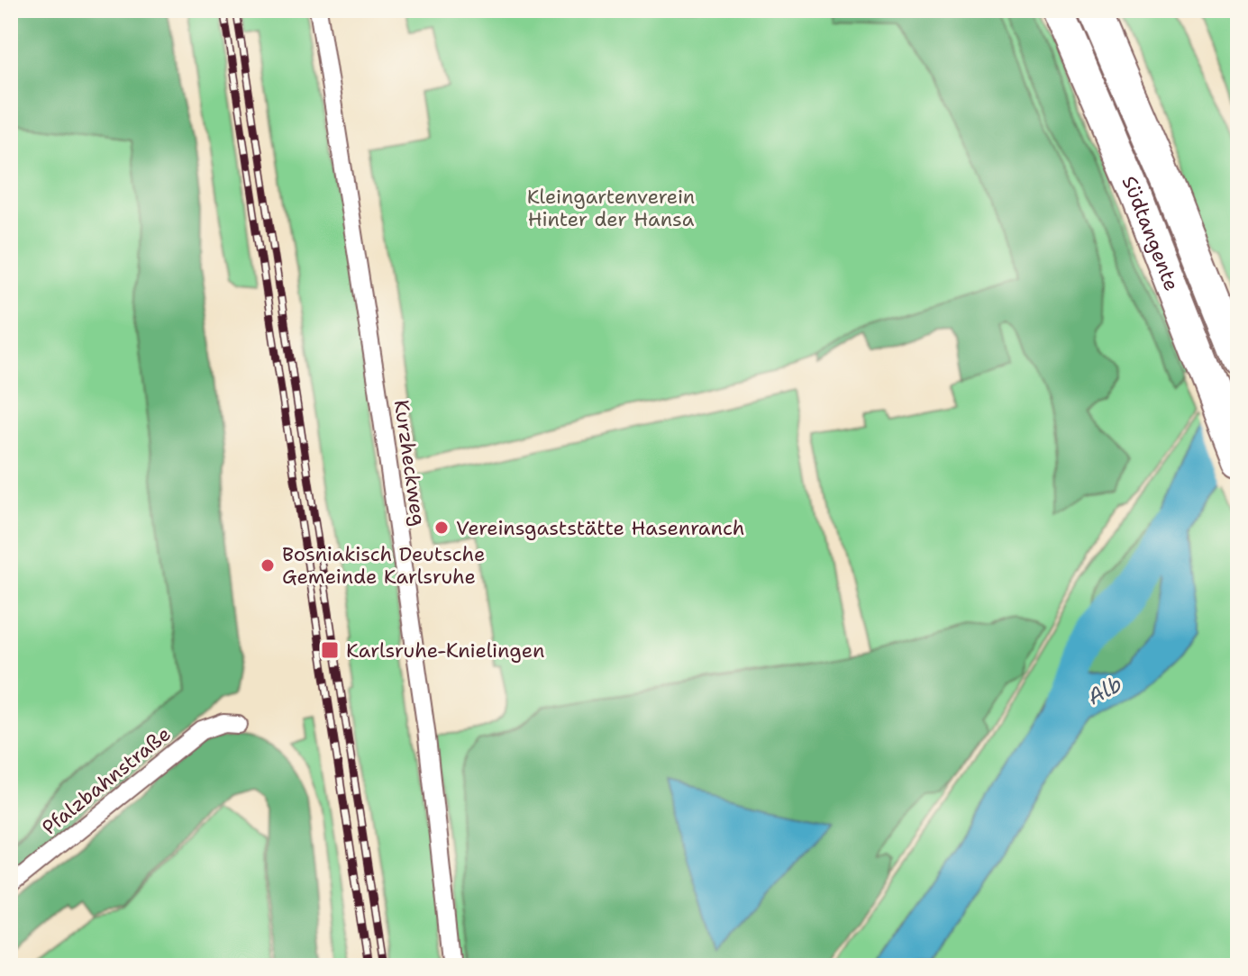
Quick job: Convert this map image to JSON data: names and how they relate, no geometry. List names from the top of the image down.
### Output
{
  "streets": {
    "highway": ["Südtangente"],
    "street": ["Kurzheckweg", "Pfalzbahnstraße"]
  },
  "water": ["Alb"],
  "parks": ["Kleingartenverein Hinter der Hansa"],
  "places": {
    "other": ["Vereinsgaststätte Hasenranch", "Bosniakisch Deutsche Gemeinde Karlsruhe"],
    "transit": ["Karlsruhe-Knielingen"]
  }
}
